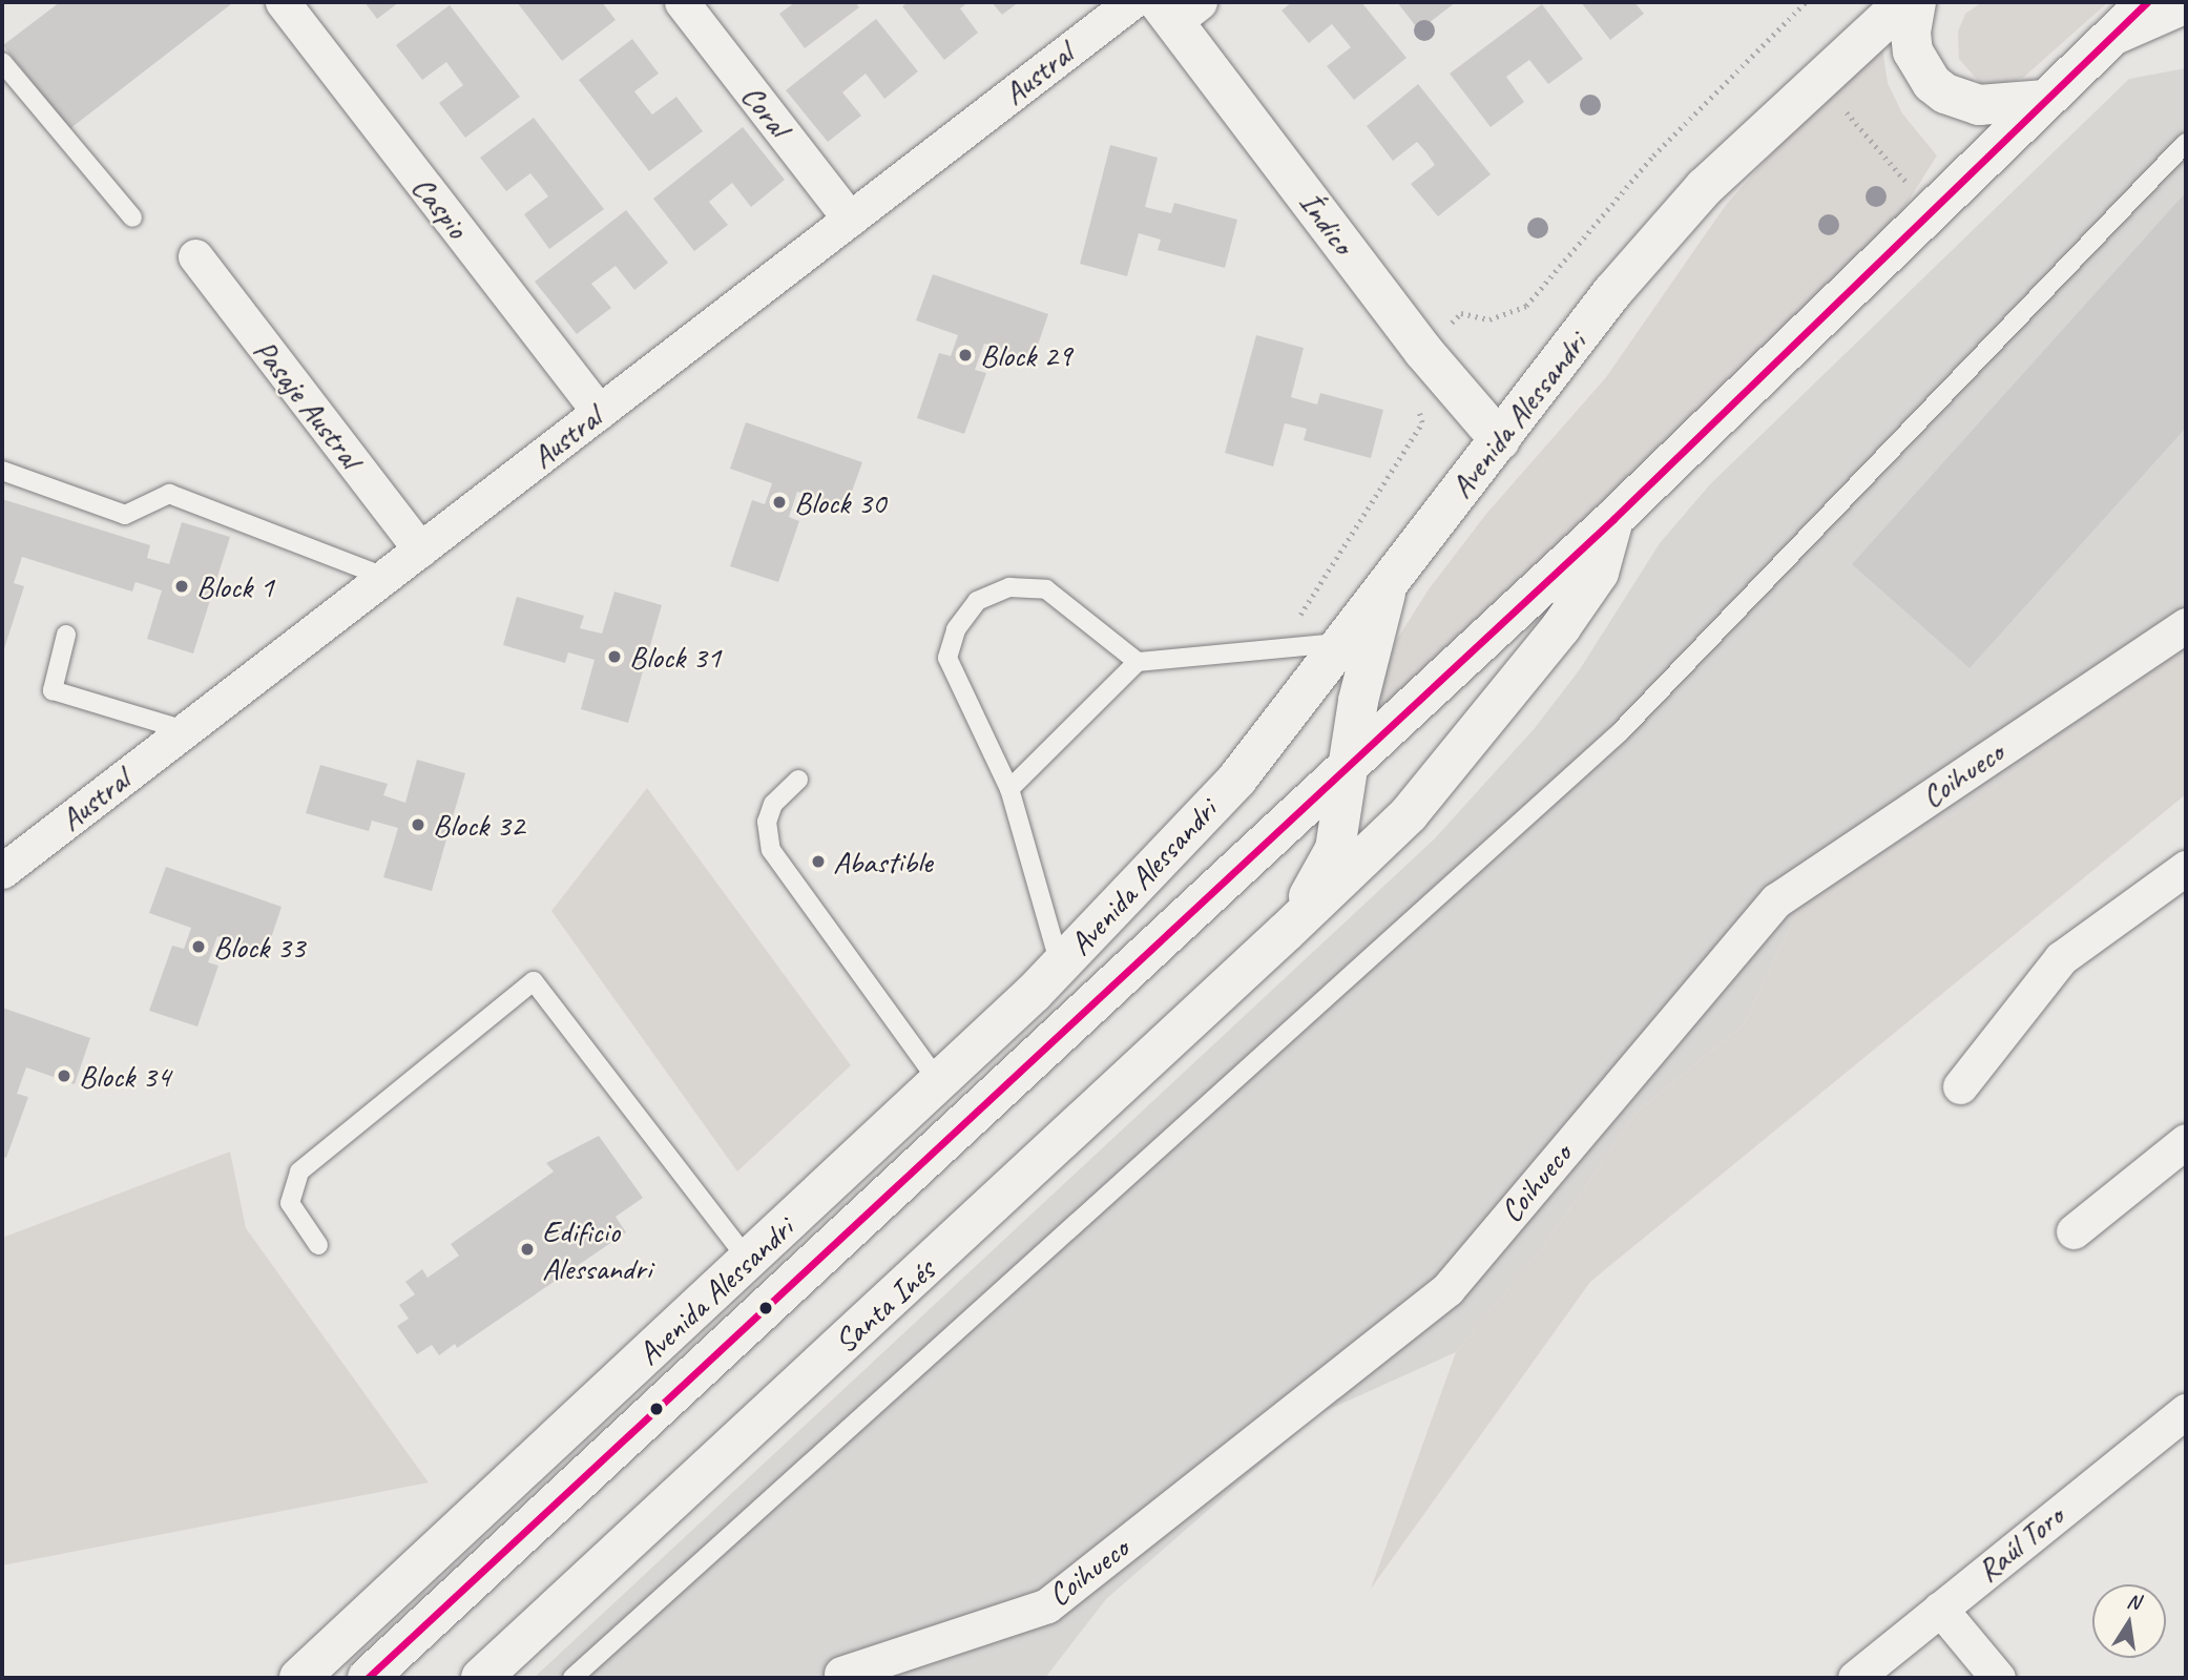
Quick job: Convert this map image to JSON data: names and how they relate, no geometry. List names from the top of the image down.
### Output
{
  "streets": {
    "main road": ["Índico", "Avenida Alessandri", "Santa Inés"],
    "street": [
      "Austral",
      "Coral",
      "Caspio",
      "Pasaje Austral",
      "Coihueco",
      "Raúl Toro"
    ]
  },
  "crossings": [
    ["Austral", "Coral"],
    ["Austral", "Caspio"],
    ["Austral", "Pasaje Austral"],
    ["Índico", "Avenida Alessandri"],
    ["Avenida Alessandri", "Santa Inés"]
  ],
  "places": [
    "Block 29",
    "Block 30",
    "Block 1",
    "Block 31",
    "Block 32",
    "Abastible",
    "Block 33",
    "Block 34",
    "Edificio Alessandri"
  ],
  "north": "top"
}
